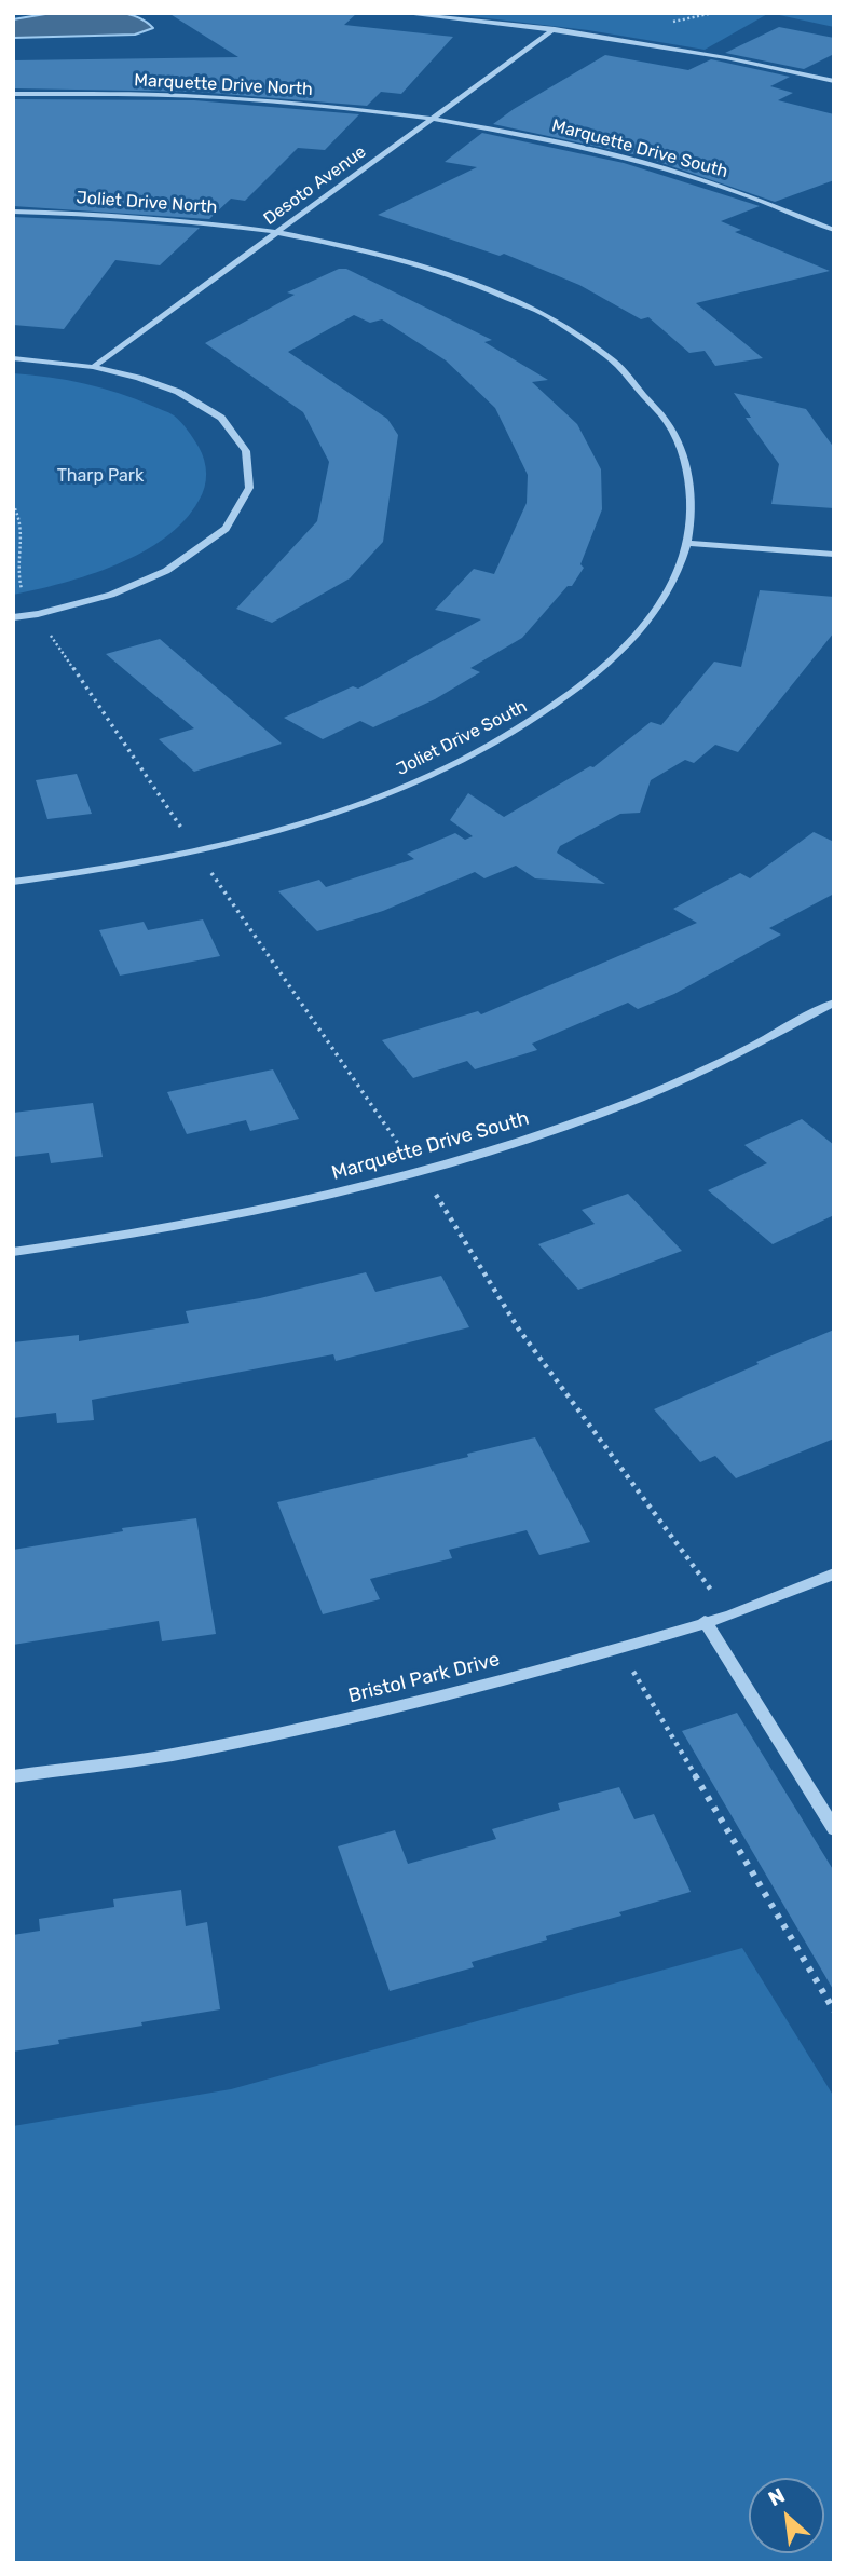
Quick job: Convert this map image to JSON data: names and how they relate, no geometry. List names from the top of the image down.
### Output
{
  "streets": {
    "street": [
      "Marquette Drive North",
      "Marquette Drive South",
      "Desoto Avenue",
      "Joliet Drive North",
      "Joliet Drive South",
      "Bristol Park Drive"
    ]
  },
  "crossings": [
    ["Marquette Drive North", "Marquette Drive South"],
    ["Marquette Drive North", "Desoto Avenue"],
    ["Marquette Drive South", "Desoto Avenue"],
    ["Desoto Avenue", "Joliet Drive North"],
    ["Desoto Avenue", "Joliet Drive South"],
    ["Joliet Drive North", "Joliet Drive South"]
  ],
  "parks": ["Tharp Park"],
  "north": "top left"
}
